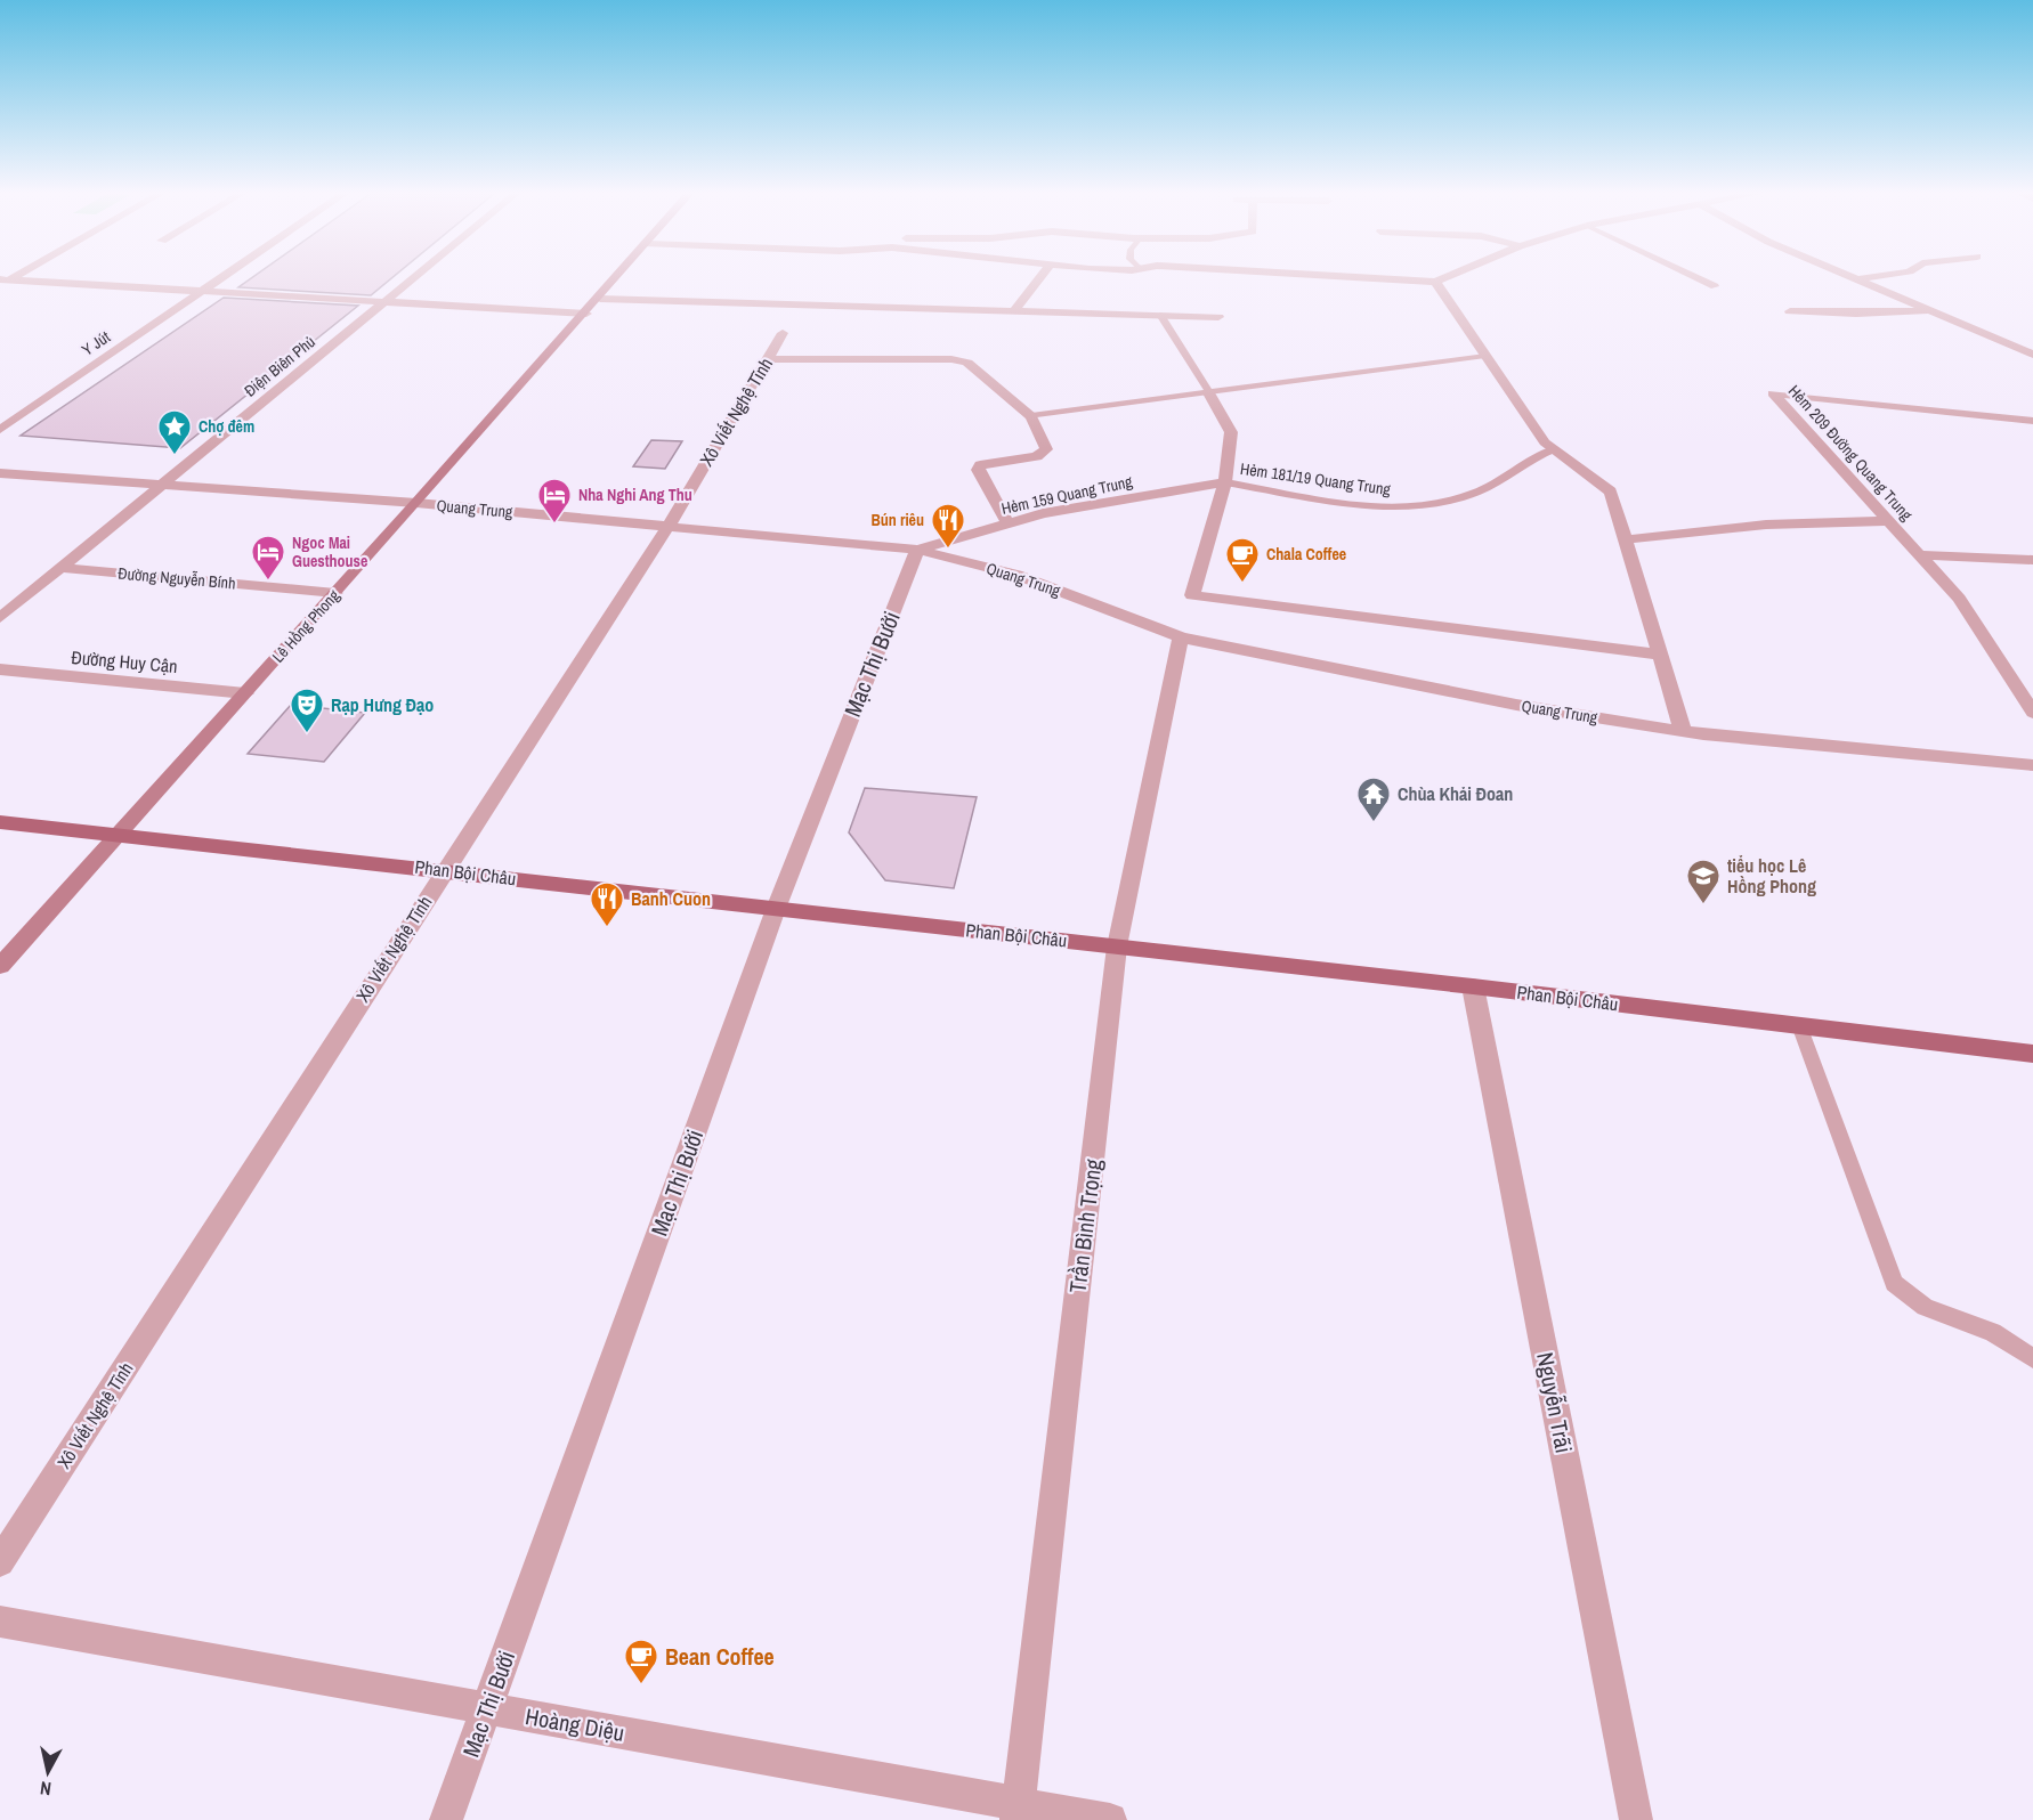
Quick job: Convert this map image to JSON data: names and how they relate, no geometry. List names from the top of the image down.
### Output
{
  "streets": {
    "main road": ["Phan Bội Châu"],
    "street": [
      "Y Jút",
      "Điện Biên Phủ",
      "Xô Viết Nghệ Tĩnh",
      "Hẻm 209 Đường Quang Trung",
      "Hẻm 159 Quang Trung",
      "Quang Trung",
      "Đường Nguyễn Bính",
      "Lê Hồng Phong",
      "Đường Huy Cận",
      "Mạc Thị Bưởi",
      "Trần Bình Trọng",
      "Nguyễn Trãi",
      "Hoàng Diệu"
    ],
    "lane": ["Hẻm 181/19 Quang Trung"]
  },
  "crossings": [
    ["Điện Biên Phủ", "Quang Trung"],
    ["Điện Biên Phủ", "Đường Nguyễn Bính"],
    ["Xô Viết Nghệ Tĩnh", "Quang Trung"],
    ["Xô Viết Nghệ Tĩnh", "Phan Bội Châu"],
    ["Hẻm 181/19 Quang Trung", "Hẻm 159 Quang Trung"],
    ["Hẻm 159 Quang Trung", "Quang Trung"],
    ["Hẻm 159 Quang Trung", "Mạc Thị Bưởi"],
    ["Quang Trung", "Lê Hồng Phong"],
    ["Quang Trung", "Mạc Thị Bưởi"],
    ["Quang Trung", "Trần Bình Trọng"],
    ["Đường Nguyễn Bính", "Lê Hồng Phong"],
    ["Lê Hồng Phong", "Đường Huy Cận"],
    ["Lê Hồng Phong", "Phan Bội Châu"],
    ["Mạc Thị Bưởi", "Phan Bội Châu"],
    ["Mạc Thị Bưởi", "Hoàng Diệu"],
    ["Phan Bội Châu", "Trần Bình Trọng"],
    ["Phan Bội Châu", "Nguyễn Trãi"],
    ["Trần Bình Trọng", "Hoàng Diệu"]
  ],
  "places": {
    "place": ["Chợ đêm"],
    "hotel": ["Nha Nghi Ang Thu", "Ngoc Mai Guesthouse"],
    "restaurant": ["Bún riêu", "Banh Cuon"],
    "cafe": ["Chala Coffee", "Bean Coffee"],
    "theatre": ["Rạp Hưng Đạo"],
    "temple": ["Chùa Khải Đoan"],
    "school or university": ["tiểu học Lê Hồng Phong"]
  },
  "north": "bottom"
}
